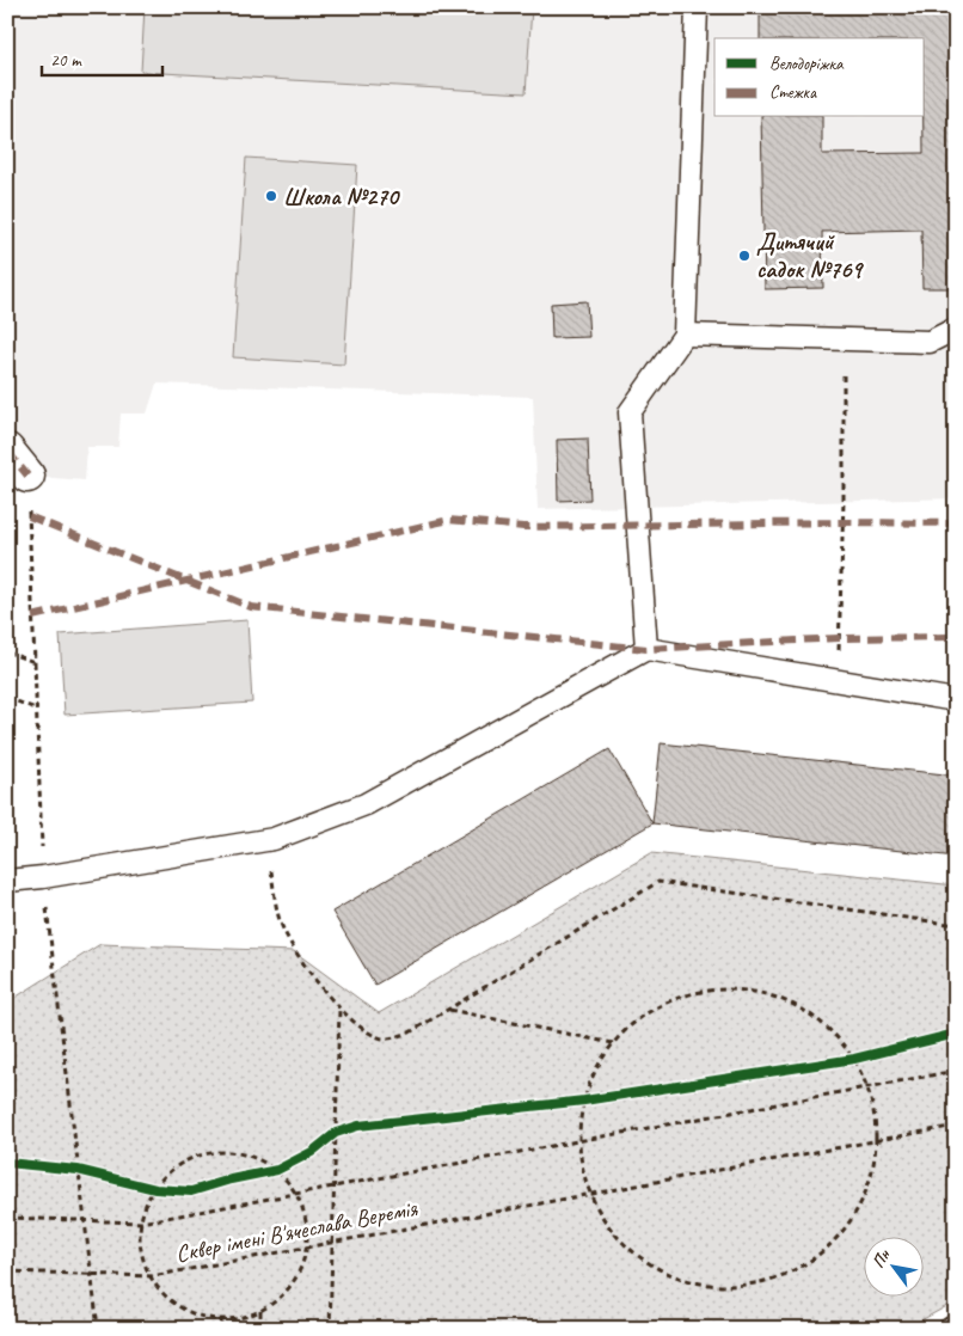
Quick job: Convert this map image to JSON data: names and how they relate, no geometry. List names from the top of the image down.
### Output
{
  "streets": {
    "path": ["Сквер імені В'ячеслава Веремія"]
  },
  "places": ["Школа №270", "Дитячий садок №769"],
  "legend": ["Велодоріжка", "Стежка"],
  "scale_bar": "20 m",
  "north": "top left"
}
